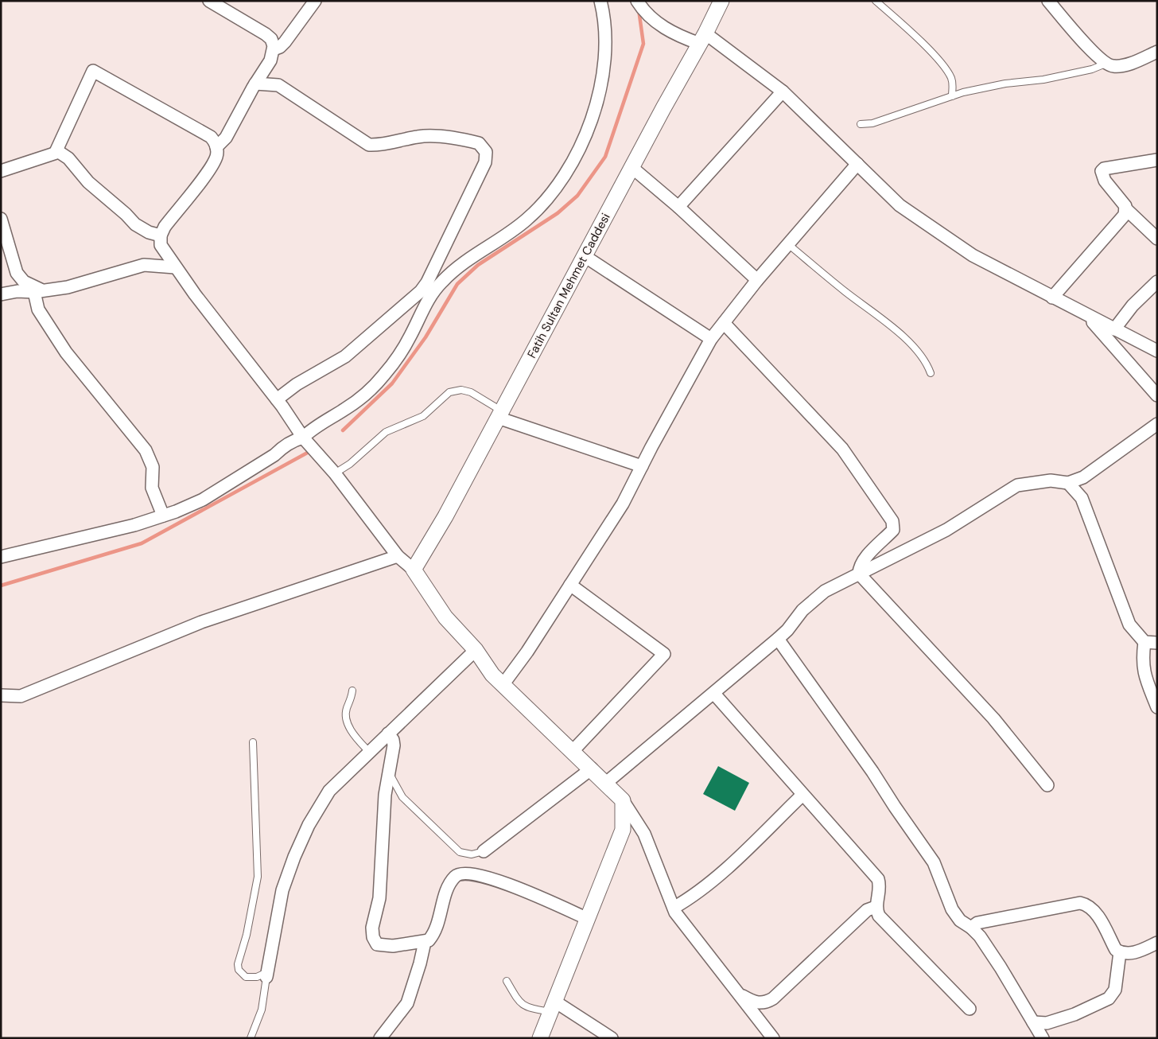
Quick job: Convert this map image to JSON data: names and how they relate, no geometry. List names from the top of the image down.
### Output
{
  "streets": {
    "street": ["Fatih Sultan Mehmet Caddesi"]
  }
}
